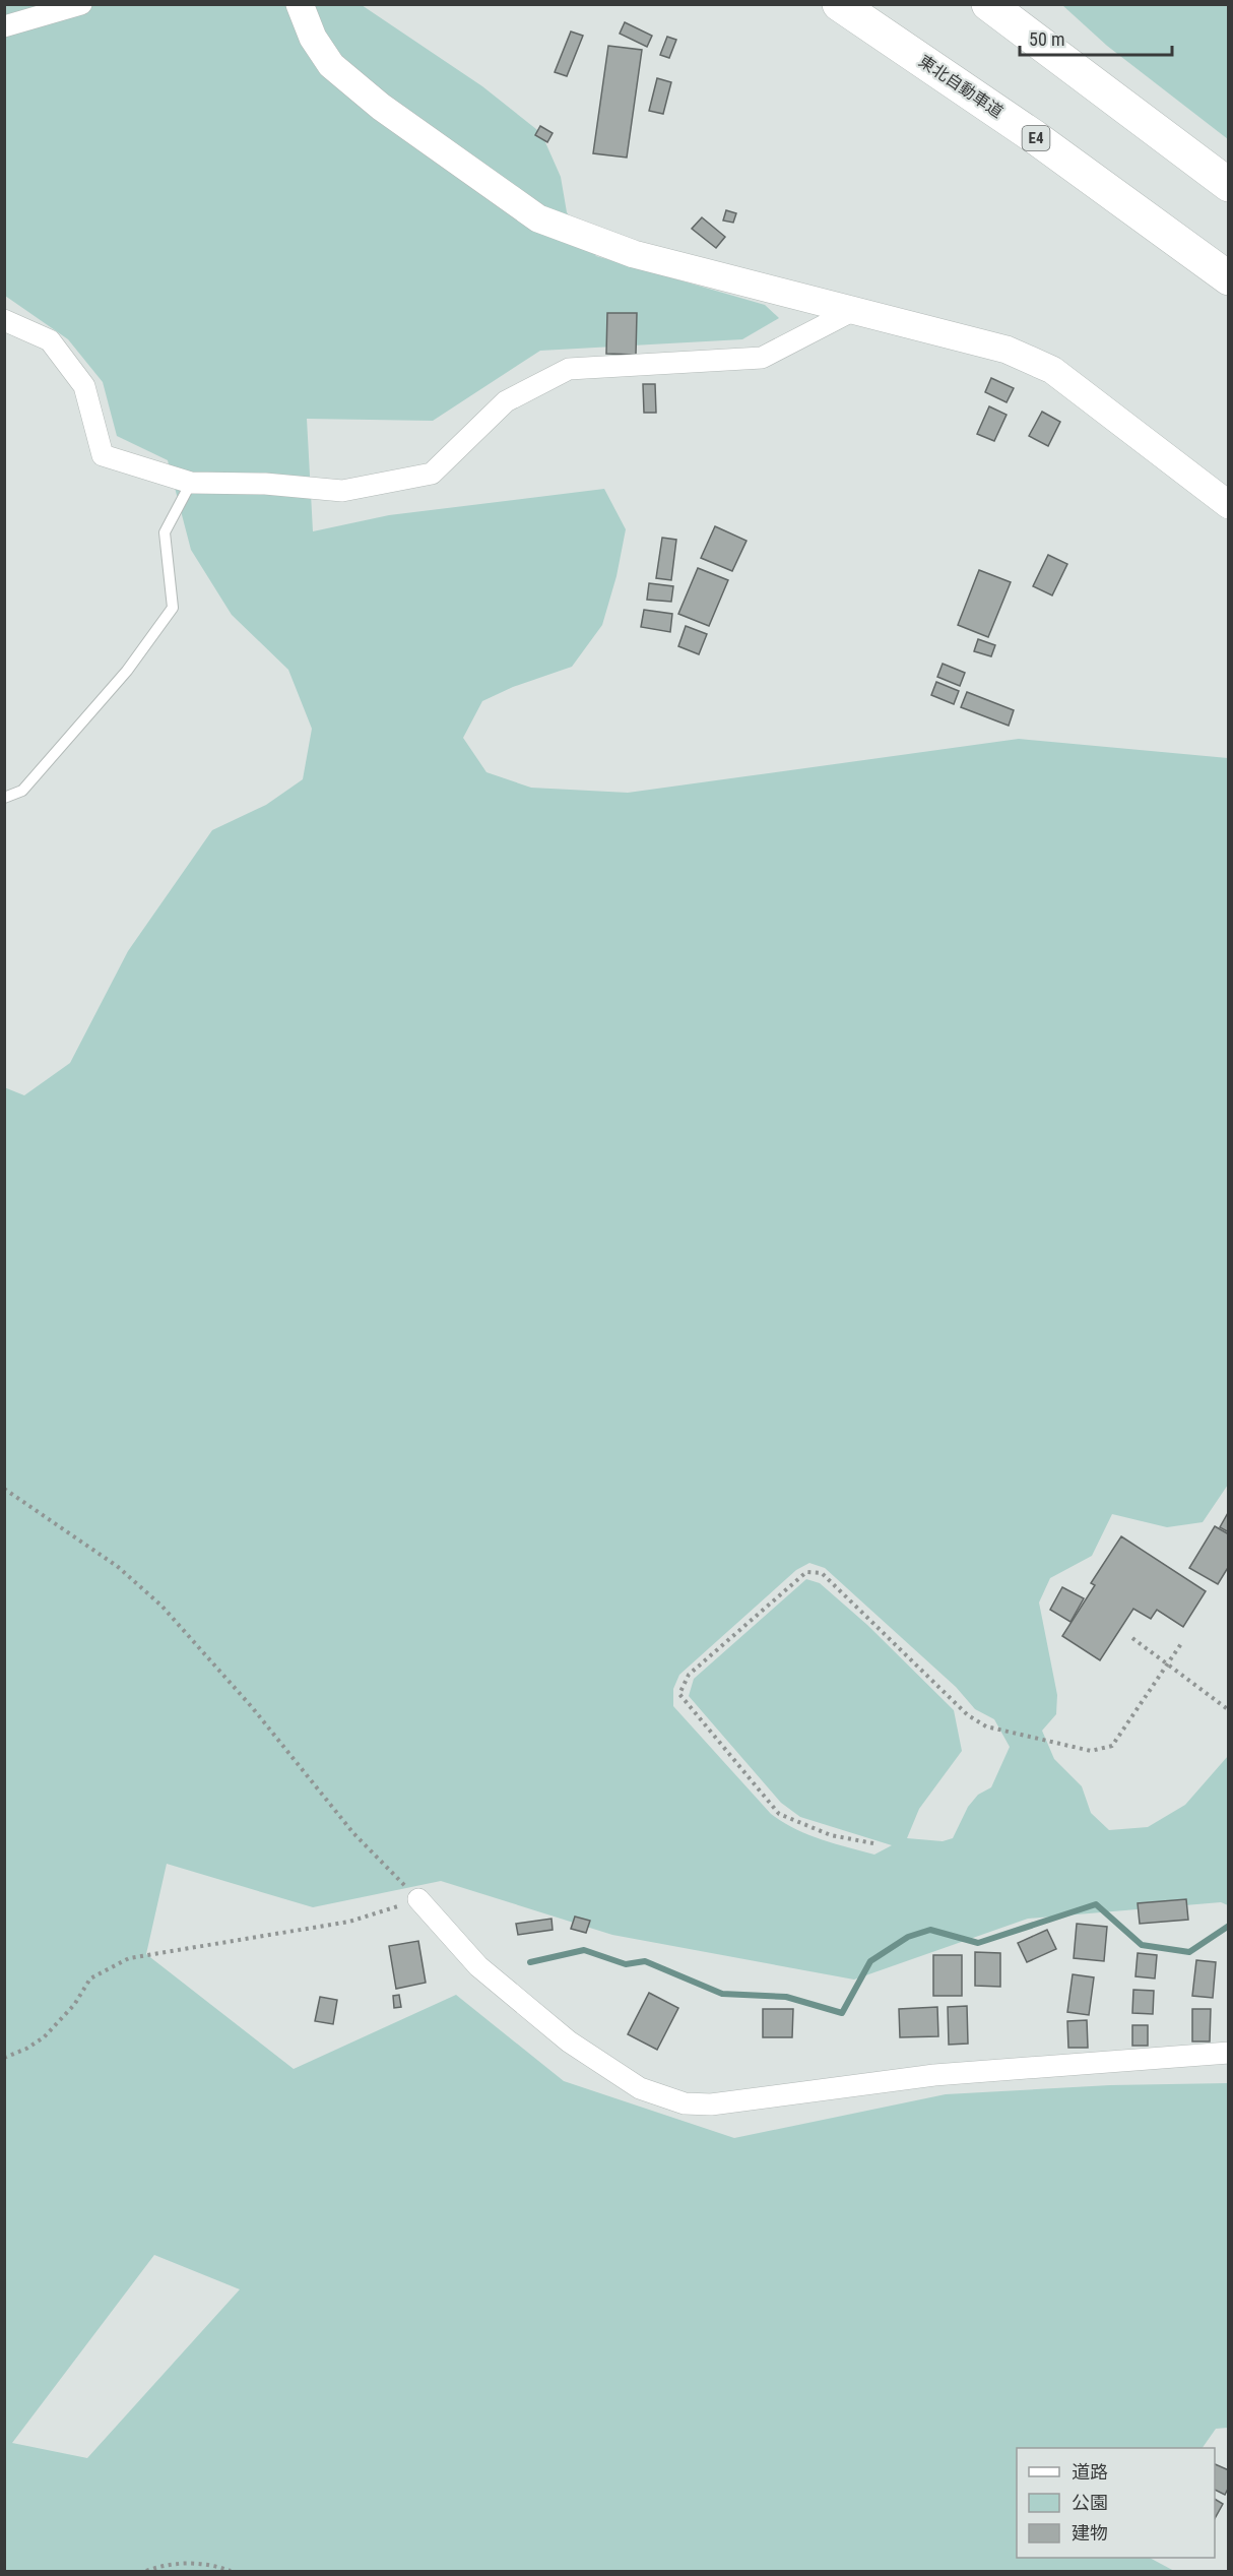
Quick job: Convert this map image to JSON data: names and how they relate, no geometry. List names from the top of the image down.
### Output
{
  "streets": {
    "highway": ["東北自動車道", "E4"]
  },
  "legend": ["道路", "公園", "建物"],
  "scale_bar": "50 m"
}
